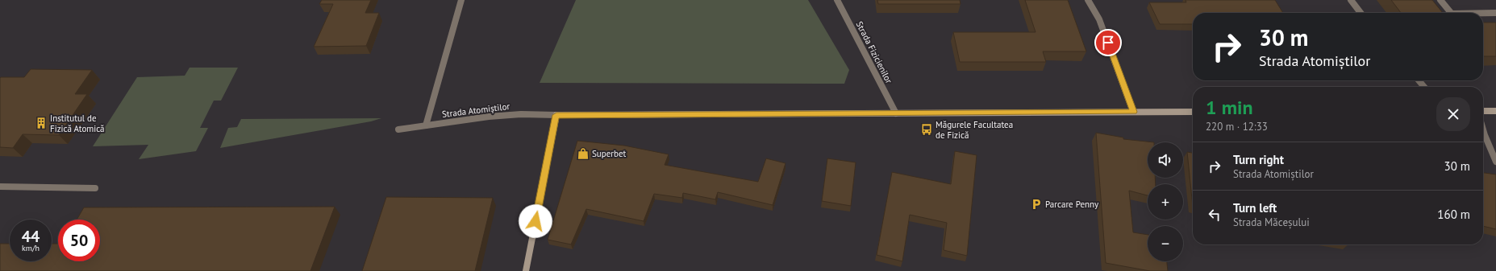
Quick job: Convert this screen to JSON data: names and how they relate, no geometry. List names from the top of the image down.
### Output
{
  "streets": {
    "main road": ["Strada Atomiștilor"],
    "street": ["Strada Fizicienilor"]
  },
  "crossings": [
    ["Strada Fizicienilor", "Strada Atomiștilor"]
  ],
  "places": {
    "building": ["Institutul de Fizică Atomică"],
    "bus stop": ["Măgurele Facultatea de Fizică"],
    "shop": ["Superbet"],
    "parking": ["Parcare Penny"]
  },
  "page": {
    "turn": ["30 m", "Strada Atomiștilor"],
    "heading": ["1 min", "220 m · 12:33"],
    "list": [
      {
        "name": "Turn right",
        "note": "Strada Atomiștilor",
        "value": "30 m"
      },
      {
        "name": "Turn left",
        "note": "Strada Măceșului",
        "value": "160 m"
      }
    ],
    "map_buttons": ["+", "−"],
    "speed": "44 km/h",
    "limit": "50"
  }
}
